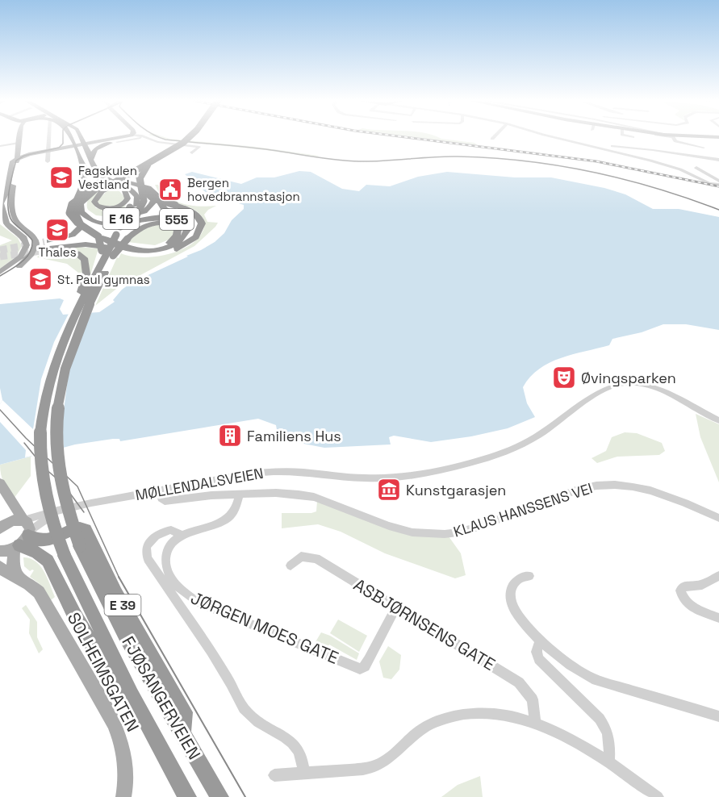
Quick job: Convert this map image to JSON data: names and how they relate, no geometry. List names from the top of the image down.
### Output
{
  "streets": {
    "highway": [
      "E 16",
      "555",
      "E 39",
      "FJØSANGERVEIEN"
    ],
    "main road": ["SOLHEIMSGATEN"],
    "street": [
      "MØLLENDALSVEIEN",
      "KLAUS HANSSENS VEI",
      "ASBJØRNSENS GATE",
      "JØRGEN MOES GATE"
    ]
  },
  "crossings": [
    ["E 16", "555"],
    ["E 16", "E 39"],
    ["555", "E 39"],
    ["MØLLENDALSVEIEN", "KLAUS HANSSENS VEI"],
    ["MØLLENDALSVEIEN", "E 39"],
    ["KLAUS HANSSENS VEI", "JØRGEN MOES GATE"],
    ["E 39", "FJØSANGERVEIEN"],
    ["ASBJØRNSENS GATE", "JØRGEN MOES GATE"]
  ],
  "places": {
    "school or university": ["Fagskulen Vestland", "Thales", "St. Paul gymnas"],
    "public building": ["Bergen hovedbrannstasjon"],
    "theatre": ["Øvingsparken"],
    "building": ["Familiens Hus"],
    "museum": ["Kunstgarasjen"]
  }
}
